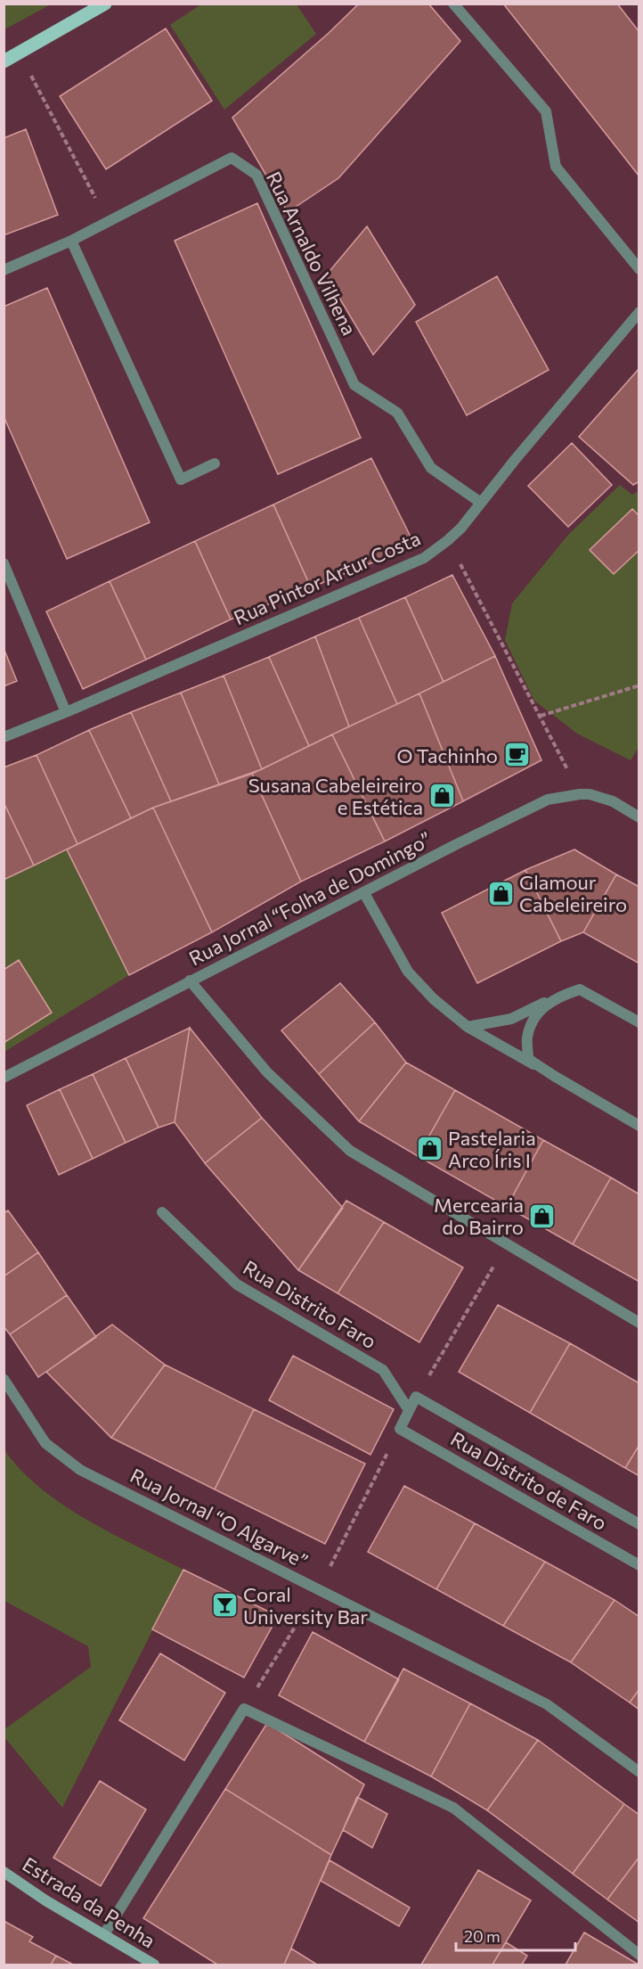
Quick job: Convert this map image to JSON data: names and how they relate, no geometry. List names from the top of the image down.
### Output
{
  "streets": {
    "street": [
      "Rua Arnaldo Vilhena",
      "Rua Pintor Artur Costa",
      "Rua Jornal “Folha de Domingo”",
      "Rua Distrito Faro",
      "Rua Distrito de Faro",
      "Rua Jornal “O Algarve”",
      "Estrada da Penha"
    ]
  },
  "crossings": [
    ["Rua Arnaldo Vilhena", "Rua Pintor Artur Costa"],
    ["Rua Distrito Faro", "Rua Distrito de Faro"]
  ],
  "places": {
    "cafe": ["O Tachinho"],
    "shop": [
      "Susana Cabeleireiro e Estética",
      "Glamour Cabeleireiro",
      "Pastelaria Arco Íris I",
      "Mercearia do Bairro"
    ],
    "bar": ["Coral University Bar"]
  },
  "scale_bar": "20 m"
}
